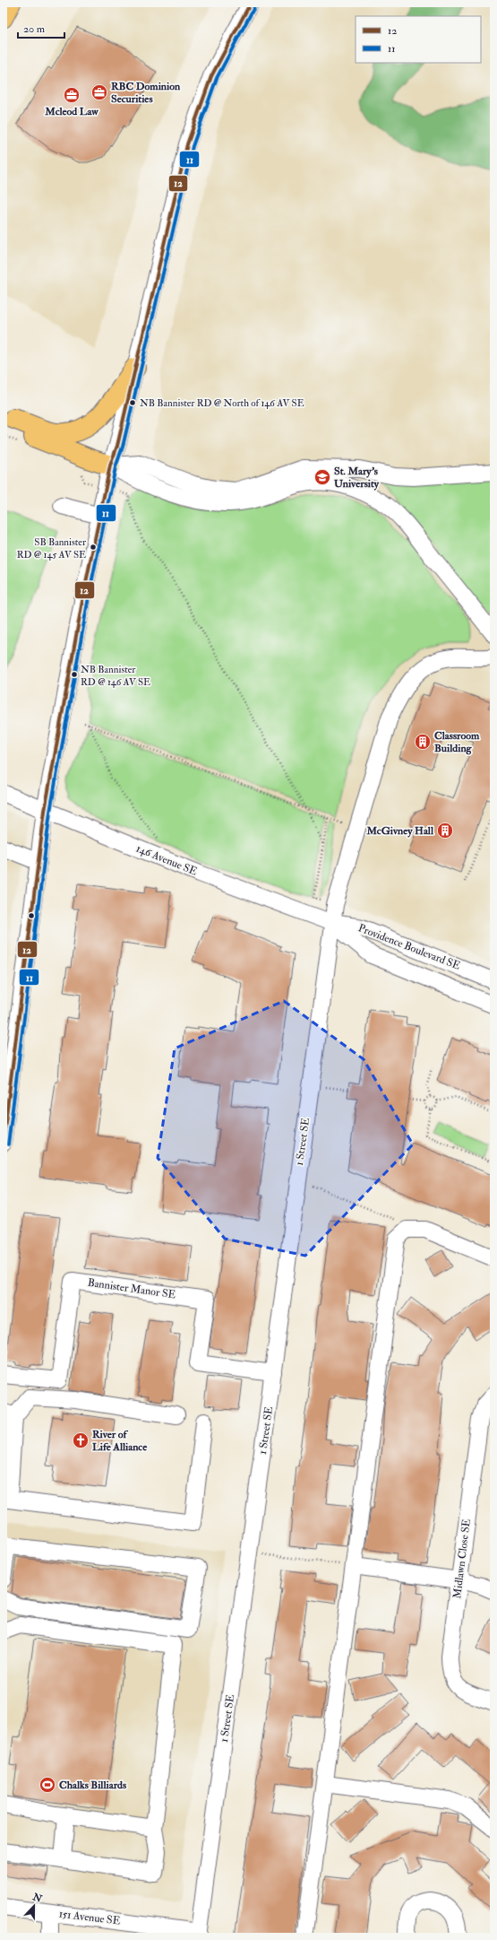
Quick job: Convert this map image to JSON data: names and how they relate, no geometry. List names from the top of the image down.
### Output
{
  "streets": {
    "street": [
      "146 Avenue SE",
      "Providence Boulevard SE",
      "1 Street SE",
      "Bannister Manor SE",
      "Midlawn Close SE",
      "151 Avenue SE"
    ]
  },
  "crossings": [
    ["146 Avenue SE", "Providence Boulevard SE"],
    ["146 Avenue SE", "1 Street SE"],
    ["Providence Boulevard SE", "1 Street SE"],
    ["1 Street SE", "Bannister Manor SE"],
    ["1 Street SE", "151 Avenue SE"]
  ],
  "places": {
    "office": ["RBC Dominion Securities", "Mcleod Law"],
    "other": ["NB Bannister RD @ North of 146 AV SE", "SB Bannister RD @ 145 AV SE", "NB Bannister RD @ 146 AV SE"],
    "school or university": ["St. Mary's University"],
    "building": ["Classroom Building", "McGivney Hall"],
    "church": ["River of Life Alliance"],
    "sports": ["Chalks Billiards"]
  },
  "lines": ["transit line 12", "transit line 11"],
  "legend": ["12", "11"],
  "scale_bar": "20 m",
  "north": "top"
}
